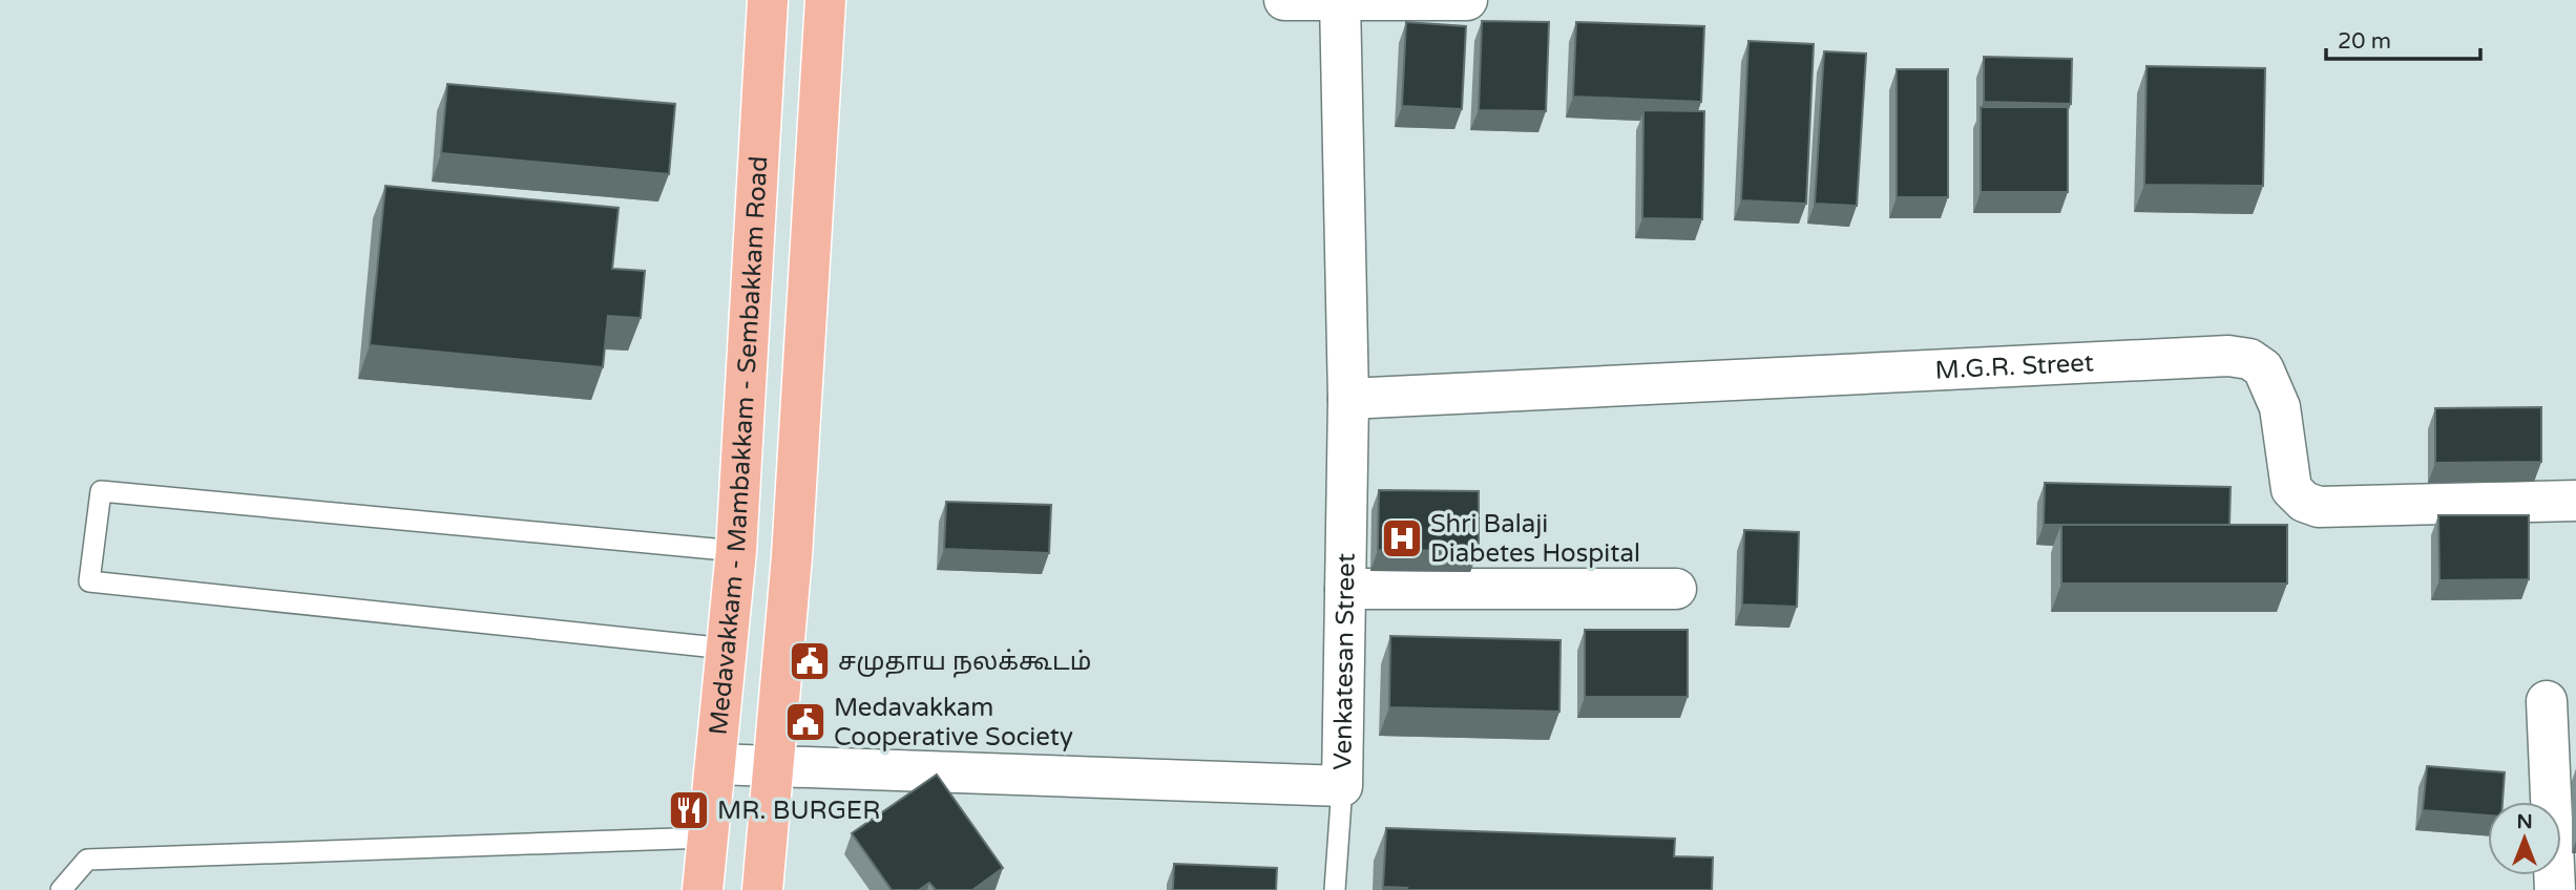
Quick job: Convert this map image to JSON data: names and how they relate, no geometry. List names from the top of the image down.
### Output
{
  "streets": {
    "main road": ["Medavakkam - Mambakkam - Sembakkam Road"],
    "street": ["M.G.R. Street", "Venkatesan Street"]
  },
  "crossings": [
    ["M.G.R. Street", "Venkatesan Street"],
    ["Medavakkam - Mambakkam - Sembakkam Road", "Venkatesan Street"]
  ],
  "places": {
    "hospital": ["Shri Balaji Diabetes Hospital"],
    "public building": ["சமுதாய நலக்கூடம்", "Medavakkam Cooperative Society"],
    "restaurant": ["MR. BURGER"]
  },
  "scale_bar": "20 m",
  "north": "top"
}
